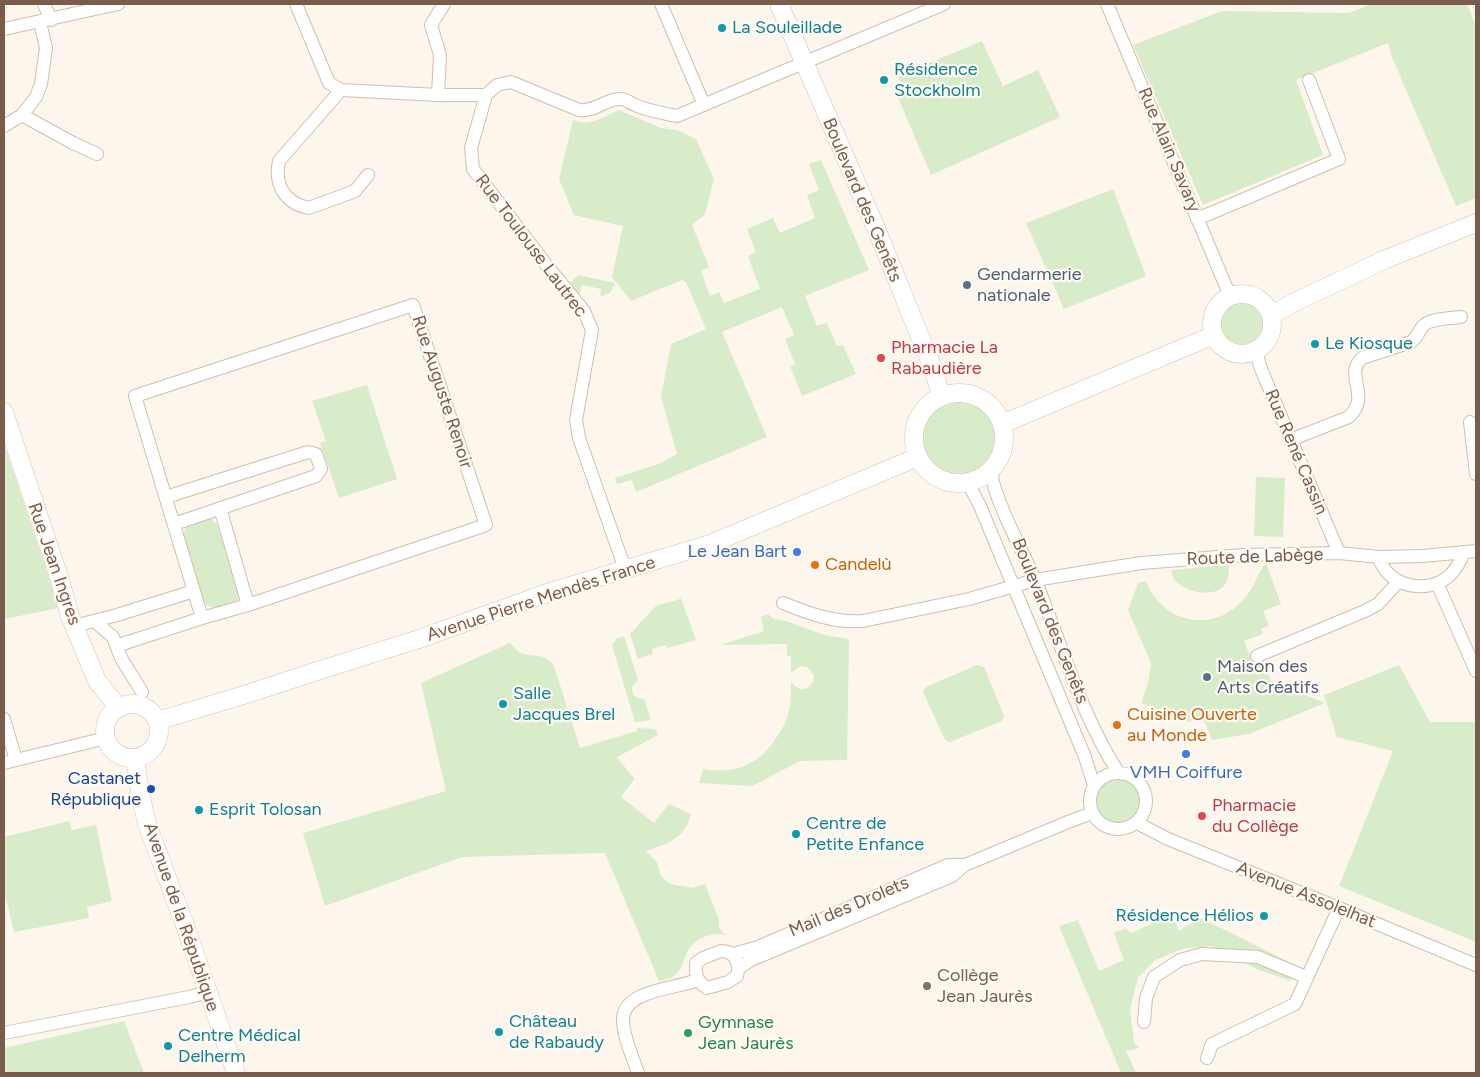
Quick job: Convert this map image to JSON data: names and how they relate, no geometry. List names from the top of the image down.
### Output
{
  "streets": {
    "street": [
      "Rue Alain Savary",
      "Boulevard des Genêts",
      "Rue Toulouse Lautrec",
      "Rue Auguste Renoir",
      "Rue René Cassin",
      "Route de Labège",
      "Rue Jean Ingres",
      "Avenue Pierre Mendès France",
      "Avenue Assolelhat",
      "Mail des Drolets",
      "Avenue de la République"
    ]
  },
  "crossings": [
    ["Rue Alain Savary", "Rue René Cassin"],
    ["Boulevard des Genêts", "Route de Labège"],
    ["Boulevard des Genêts", "Avenue Pierre Mendès France"],
    ["Boulevard des Genêts", "Avenue Assolelhat"],
    ["Boulevard des Genêts", "Mail des Drolets"],
    ["Rue Toulouse Lautrec", "Avenue Pierre Mendès France"],
    ["Rue René Cassin", "Route de Labège"],
    ["Rue Jean Ingres", "Avenue Pierre Mendès France"],
    ["Rue Jean Ingres", "Avenue de la République"],
    ["Avenue Pierre Mendès France", "Avenue de la République"],
    ["Avenue Assolelhat", "Mail des Drolets"]
  ],
  "places": [
    "La Souleillade",
    "Résidence Stockholm",
    "Gendarmerie nationale",
    "Le Kiosque",
    "Pharmacie La Rabaudière",
    "Le Jean Bart",
    "Candelù",
    "Maison des Arts Créatifs",
    "Salle Jacques Brel",
    "Cuisine Ouverte au Monde",
    "VMH Coiffure",
    "Castanet République",
    "Esprit Tolosan",
    "Pharmacie du Collège",
    "Centre de Petite Enfance",
    "Résidence Hélios",
    "Collège Jean Jaurès",
    "Château de Rabaudy",
    "Gymnase Jean Jaurès",
    "Centre Médical Delherm"
  ]
}
